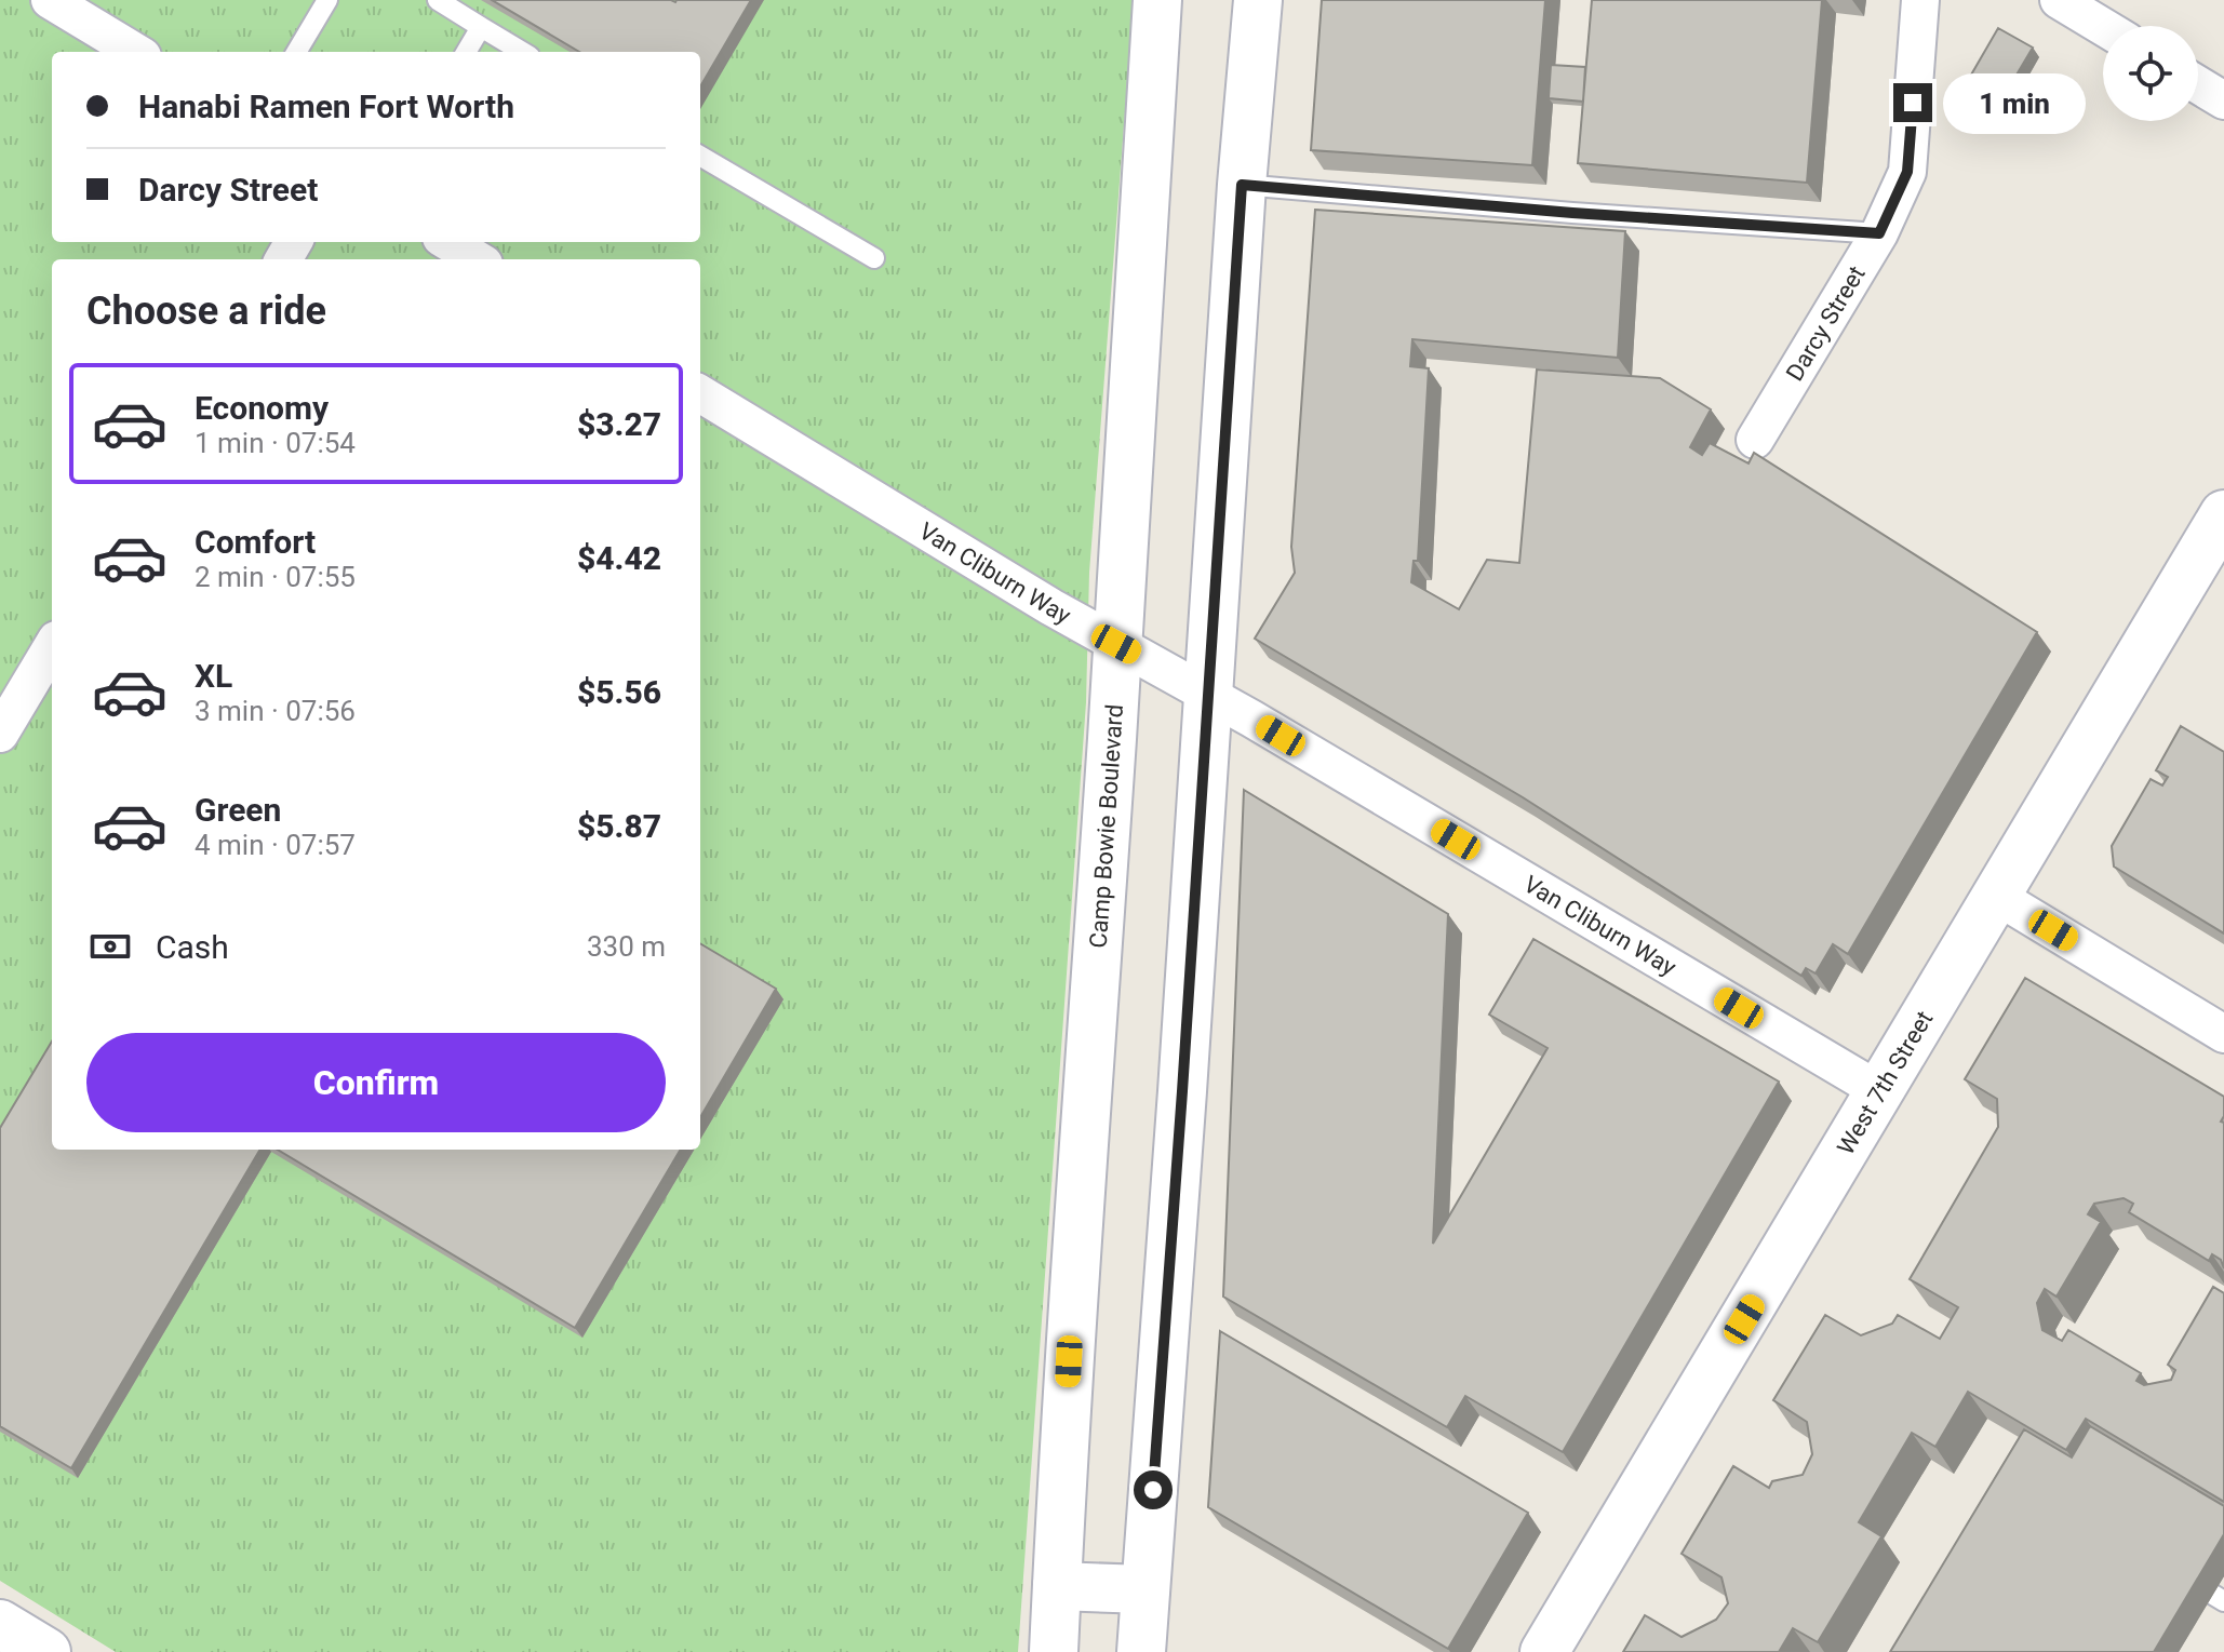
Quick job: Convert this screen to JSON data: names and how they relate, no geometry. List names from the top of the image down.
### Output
{
  "streets": {
    "main road": ["Camp Bowie Boulevard", "West 7th Street"],
    "street": ["Darcy Street", "Van Cliburn Way"]
  },
  "crossings": [
    ["Van Cliburn Way", "Camp Bowie Boulevard"],
    ["Van Cliburn Way", "West 7th Street"]
  ],
  "page": {
    "banner": ["Hanabi Ramen Fort Worth", "Darcy Street"],
    "bubble": "1 min",
    "heading": "Choose a ride",
    "list": [
      {
        "name": "Economy",
        "note": "1 min · 07:54",
        "value": "$3.27"
      },
      {
        "name": "Comfort",
        "note": "2 min · 07:55",
        "value": "$4.42"
      },
      {
        "name": "XL",
        "note": "3 min · 07:56",
        "value": "$5.56"
      },
      {
        "name": "Green",
        "note": "4 min · 07:57",
        "value": "$5.87"
      }
    ],
    "pay": ["Cash", "330 m"],
    "buttons": "Confirm"
  }
}
